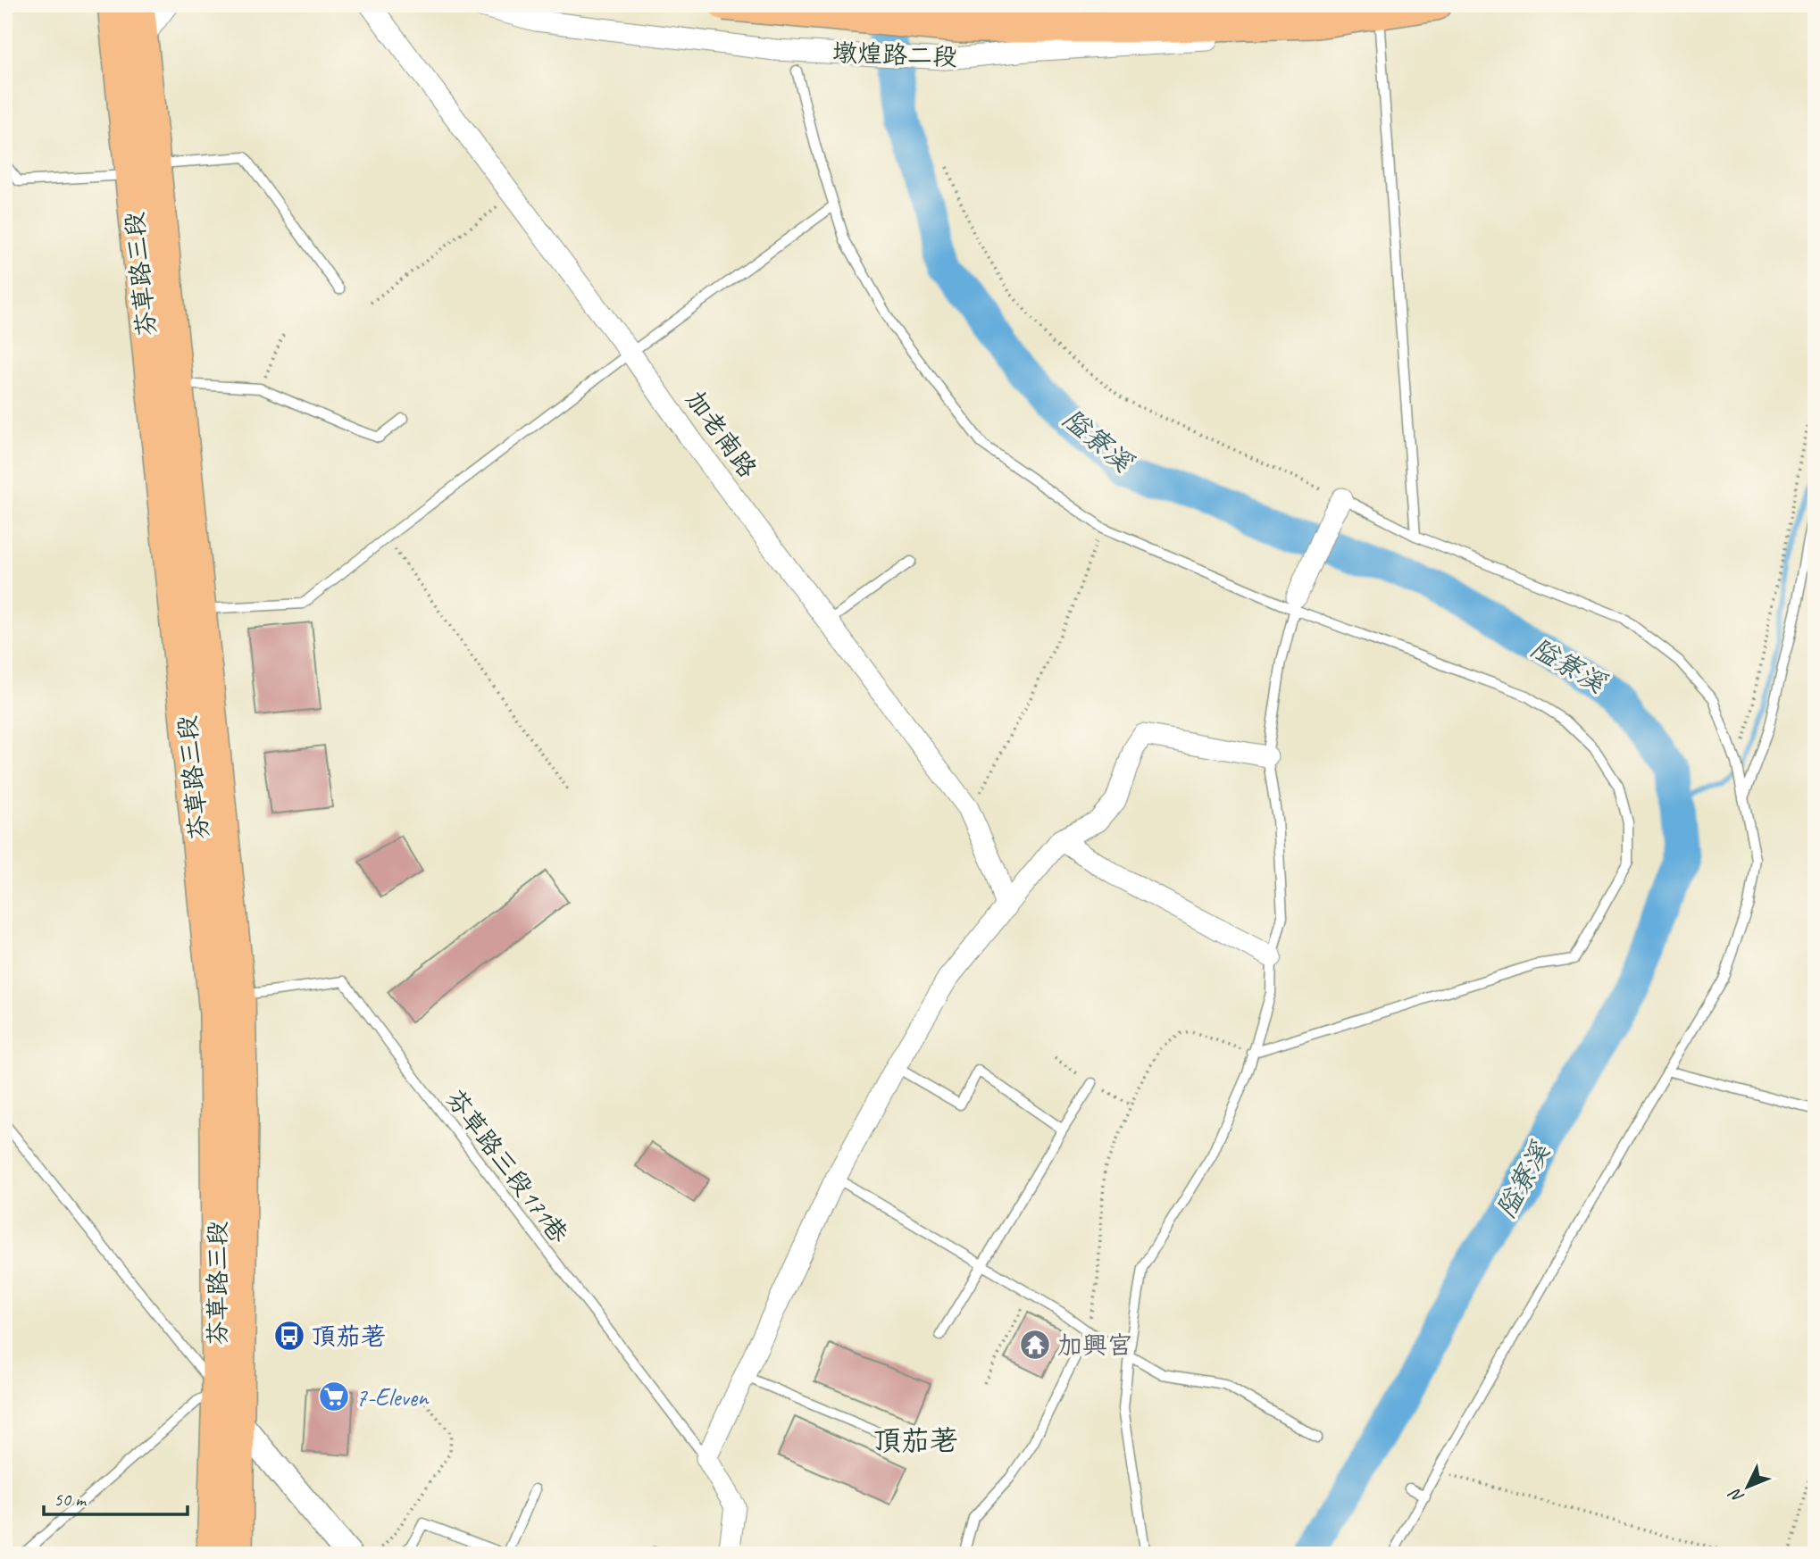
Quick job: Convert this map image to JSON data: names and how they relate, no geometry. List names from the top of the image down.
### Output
{
  "streets": {
    "main road": ["墩煌路二段", "芬草路三段"],
    "street": ["加老南路"],
    "lane": ["芬草路三段171巷"]
  },
  "crossings": [
    ["芬草路三段", "芬草路三段171巷"]
  ],
  "districts": ["頂茄荖"],
  "water": ["隘寮溪"],
  "places": {
    "bus stop": ["頂茄荖"],
    "temple": ["加興宮"],
    "supermarket": ["7-Eleven"]
  },
  "scale_bar": "50 m",
  "north": "bottom left"
}
